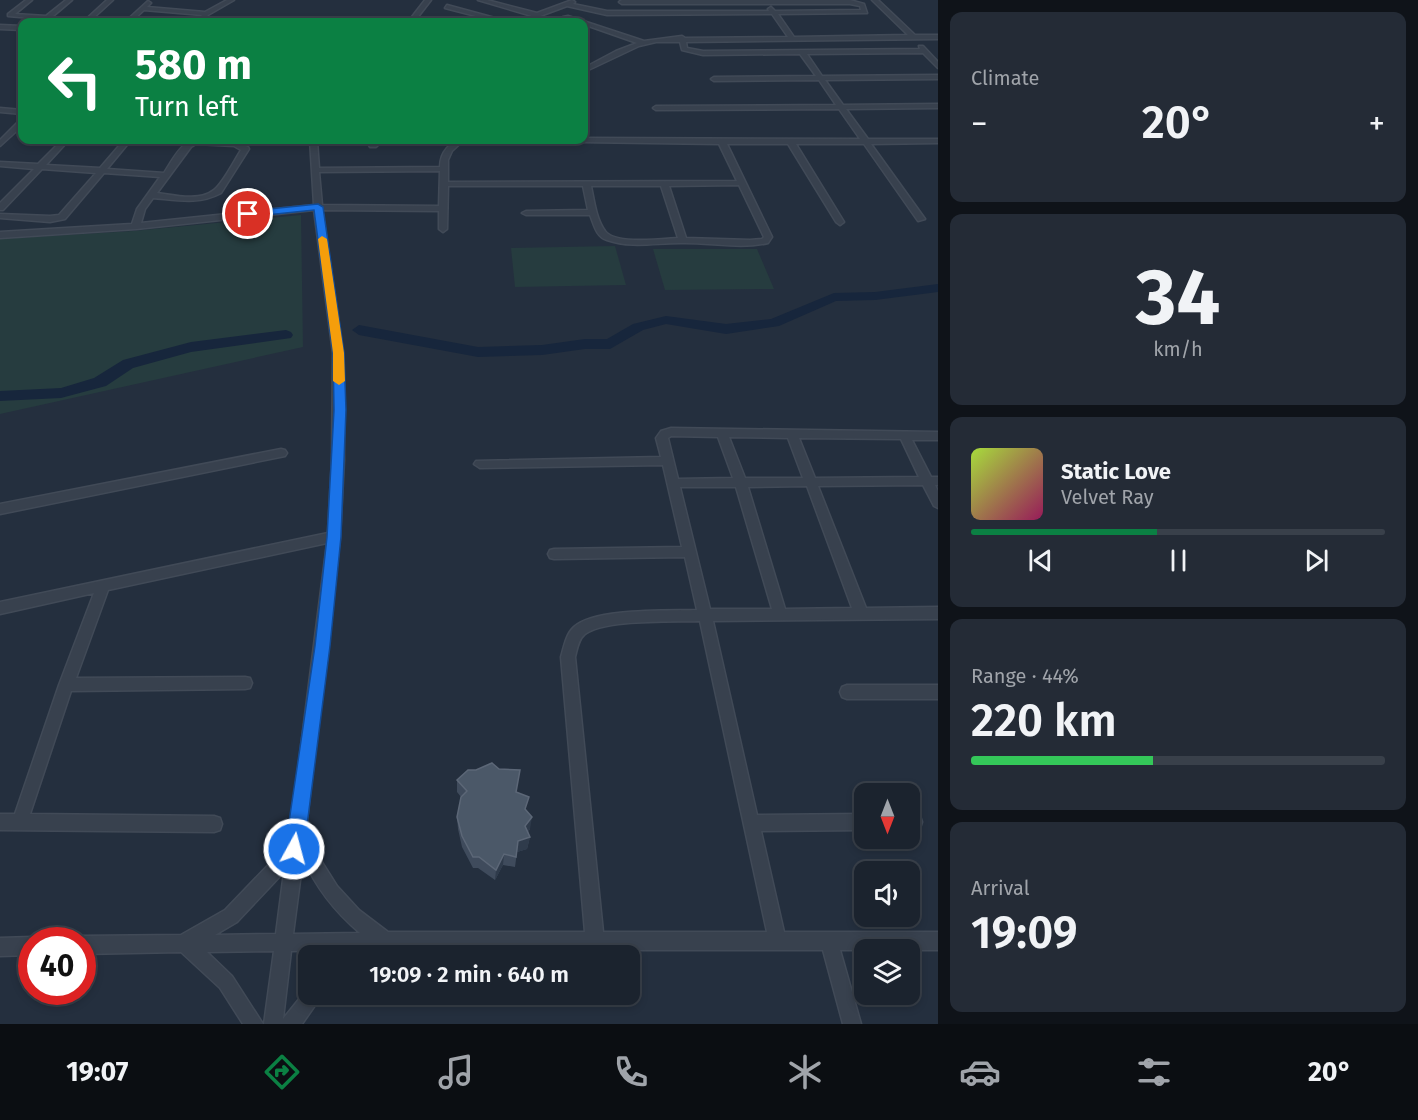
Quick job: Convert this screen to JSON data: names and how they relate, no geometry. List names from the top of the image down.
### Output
{
  "north": "bottom",
  "page": {
    "tile": [
      "Climate",
      ["34", "km/h"],
      ["Range · 44%", "220 km"],
      ["Arrival", "19:09"]
    ],
    "turn": ["580 m", "Turn left"],
    "heat": ["−", "20°", "+"],
    "song": ["Static Love", "Velvet Ray"],
    "limit": "40",
    "trip": "19:09 · 2 min · 640 m",
    "tabs": ["19:07", "20°"]
  }
}
